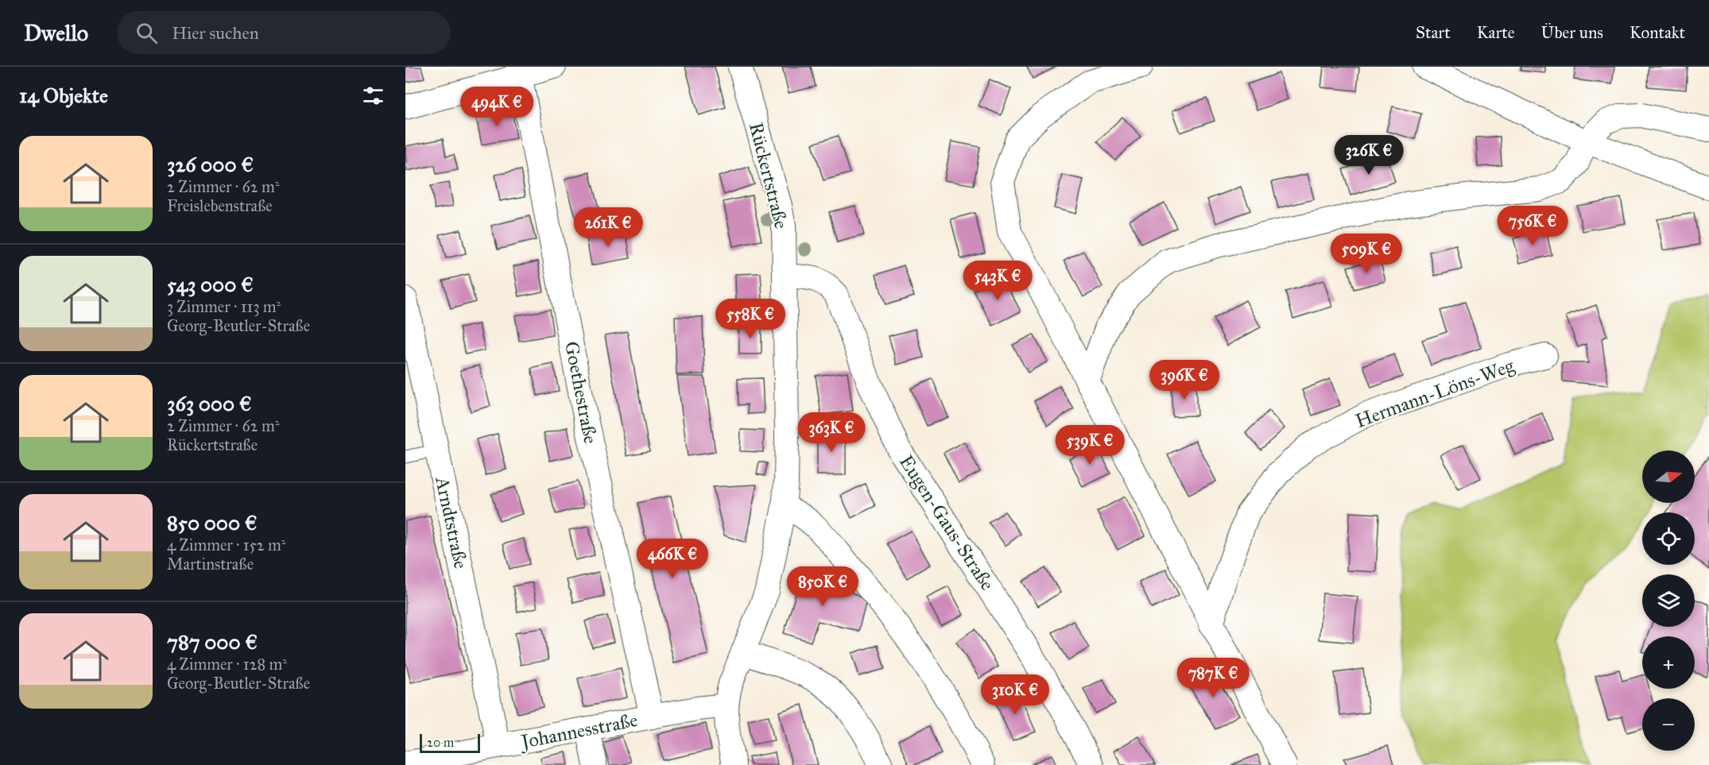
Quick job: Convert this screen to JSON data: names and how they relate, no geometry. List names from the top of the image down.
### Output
{
  "streets": {
    "street": [
      "Rückertstraße",
      "Goethestraße",
      "Hermann-Löns-Weg",
      "Arndtstraße",
      "Eugen-Gaus-Straße",
      "Johannesstraße"
    ]
  },
  "crossings": [
    ["Rückertstraße", "Eugen-Gaus-Straße"],
    ["Rückertstraße", "Johannesstraße"],
    ["Goethestraße", "Johannesstraße"],
    ["Arndtstraße", "Johannesstraße"]
  ],
  "scale_bar": "20 m",
  "north": "right",
  "page": {
    "header": "Dwello",
    "search": "Hier suchen",
    "nav": [
      "Start",
      "Karte",
      "Über uns",
      "Kontakt"
    ],
    "heading": "14 Objekte",
    "price": [
      "494K €",
      "326K €",
      "756K €",
      "261K €",
      "509K €",
      "543K €",
      "558K €",
      "396K €",
      "363K €",
      "539K €",
      "466K €",
      "850K €",
      "787K €",
      "310K €"
    ],
    "list": [
      {
        "name": "326 000 €",
        "note": "2 Zimmer · 62 m² · Freislebenstraße"
      },
      {
        "name": "543 000 €",
        "note": "3 Zimmer · 113 m² · Georg-Beutler-Straße"
      },
      {
        "name": "363 000 €",
        "note": "2 Zimmer · 62 m² · Rückertstraße"
      },
      {
        "name": "850 000 €",
        "note": "4 Zimmer · 152 m² · Martinstraße"
      },
      {
        "name": "787 000 €",
        "note": "4 Zimmer · 128 m² · Georg-Beutler-Straße"
      }
    ],
    "map_buttons": ["+", "−"],
    "scale": "20 m"
  }
}
